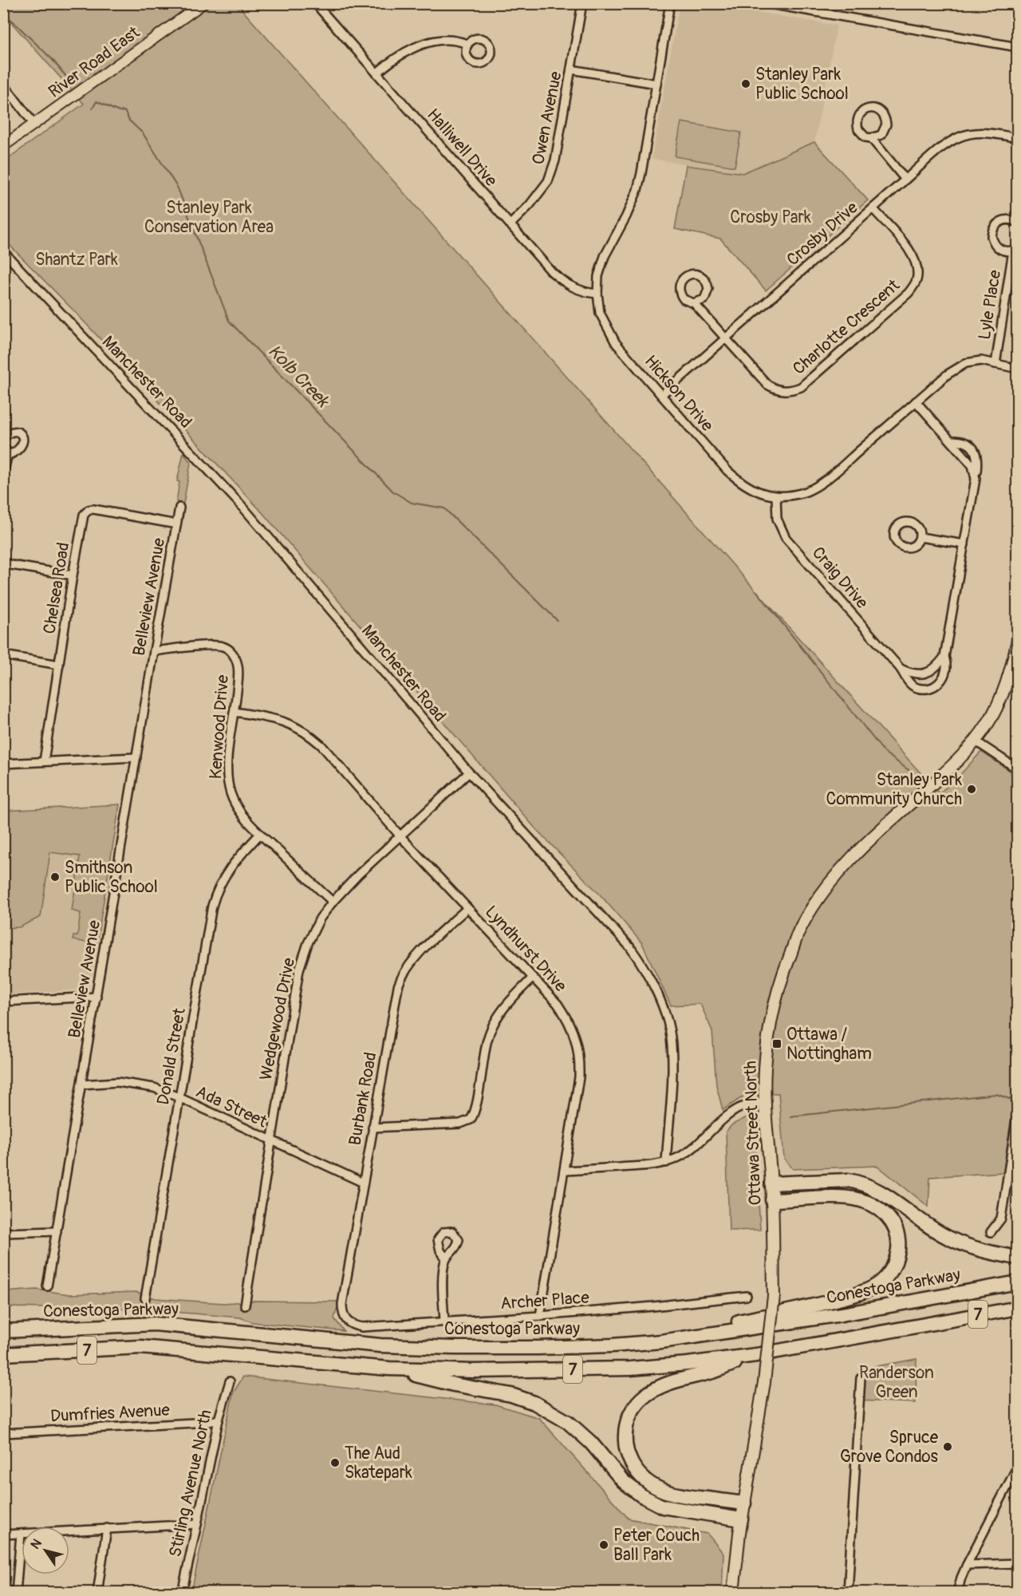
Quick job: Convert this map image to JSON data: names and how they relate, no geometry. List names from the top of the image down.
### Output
{
  "streets": {
    "highway": ["Conestoga Parkway", "7"],
    "main road": ["Ottawa Street North"],
    "street": [
      "River Road East",
      "Owen Avenue",
      "Halliwell Drive",
      "Crosby Drive",
      "Lyle Place",
      "Charlotte Crescent",
      "Manchester Road",
      "Hickson Drive",
      "Craig Drive",
      "Chelsea Road",
      "Belleview Avenue",
      "Kenwood Drive",
      "Lyndhurst Drive",
      "Wedgewood Drive",
      "Donald Street",
      "Burbank Road",
      "Ada Street",
      "Archer Place",
      "Dumfries Avenue",
      "Stirling Avenue North"
    ]
  },
  "crossings": [
    ["Owen Avenue", "Halliwell Drive"],
    ["Halliwell Drive", "Hickson Drive"],
    ["Crosby Drive", "Charlotte Crescent"],
    ["Crosby Drive", "Hickson Drive"],
    ["Lyle Place", "Hickson Drive"],
    ["Manchester Road", "Wedgewood Drive"],
    ["Hickson Drive", "Craig Drive"],
    ["Chelsea Road", "Belleview Avenue"],
    ["Belleview Avenue", "Kenwood Drive"],
    ["Belleview Avenue", "Ada Street"],
    ["Kenwood Drive", "Lyndhurst Drive"],
    ["Kenwood Drive", "Wedgewood Drive"],
    ["Kenwood Drive", "Donald Street"],
    ["Lyndhurst Drive", "Wedgewood Drive"],
    ["Lyndhurst Drive", "Burbank Road"],
    ["Lyndhurst Drive", "Archer Place"],
    ["Wedgewood Drive", "Ada Street"],
    ["Donald Street", "Ada Street"],
    ["Burbank Road", "Ada Street"],
    ["Burbank Road", "Archer Place"],
    ["Dumfries Avenue", "Stirling Avenue North"]
  ],
  "water": ["Kolb Creek"],
  "parks": [
    "Stanley Park Conservation Area",
    "Crosby Park",
    "Shantz Park",
    "Randerson Green"
  ],
  "places": {
    "other": [
      "Stanley Park Public School",
      "Stanley Park Community Church",
      "Smithson Public School",
      "Spruce Grove Condos",
      "The Aud Skatepark",
      "Peter Couch Ball Park"
    ],
    "transit": ["Ottawa / Nottingham"]
  },
  "north": "top left"
}
